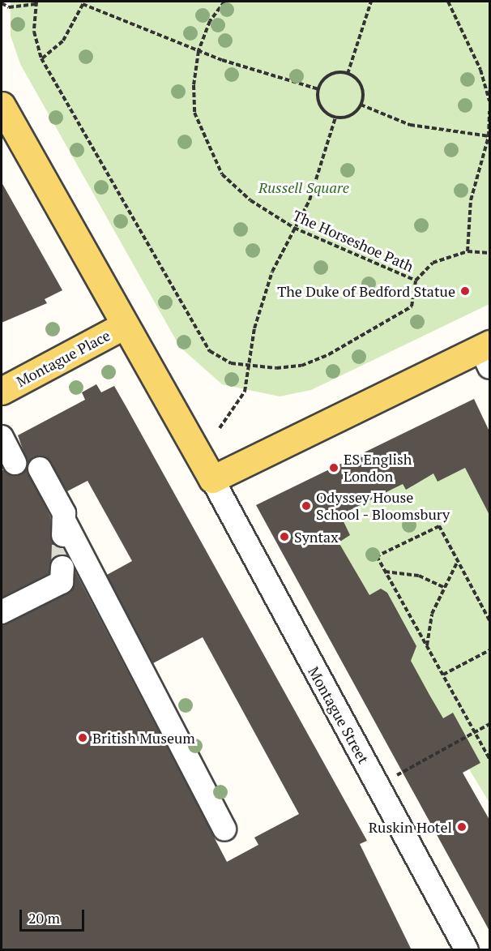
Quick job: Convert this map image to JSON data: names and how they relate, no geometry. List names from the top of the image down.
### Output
{
  "streets": {
    "main road": ["Montague Place"],
    "street": ["Montague Street"],
    "path": ["The Horseshoe Path"]
  },
  "parks": ["Russell Square"],
  "places": [
    "The Duke of Bedford Statue",
    "ES English London",
    "Odyssey House School - Bloomsbury",
    "Syntax",
    "British Museum",
    "Ruskin Hotel"
  ],
  "scale_bar": "20 m"
}
